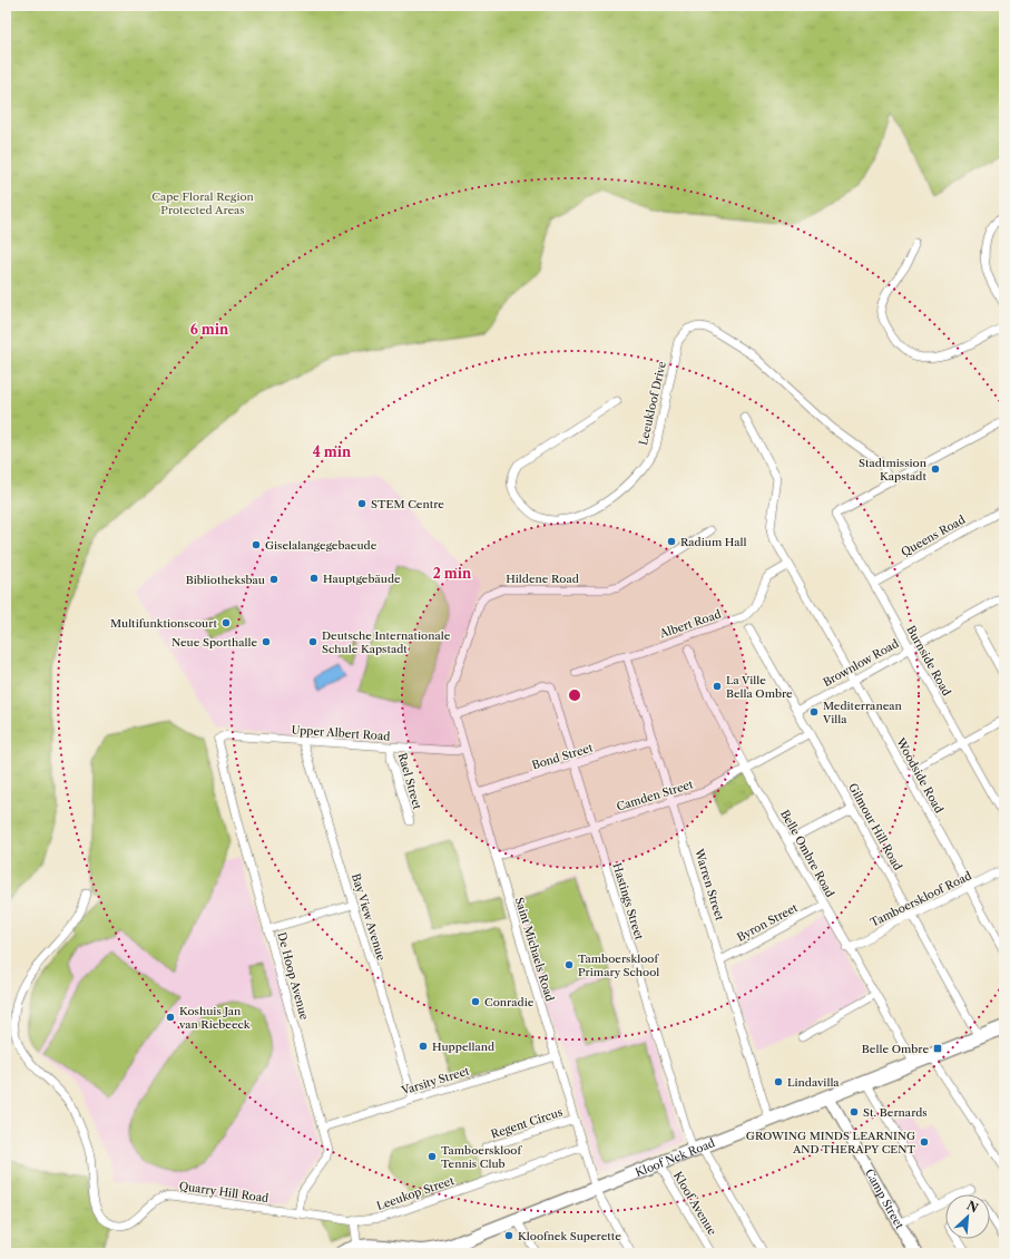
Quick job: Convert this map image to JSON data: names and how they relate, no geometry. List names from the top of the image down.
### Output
{
  "streets": {
    "main road": ["Kloof Nek Road"],
    "street": [
      "Leeukloof Drive",
      "Queens Road",
      "Hildene Road",
      "Albert Road",
      "Burnside Road",
      "Brownlow Road",
      "Upper Albert Road",
      "Bond Street",
      "Woodside Road",
      "Rael Street",
      "Camden Street",
      "Gilmour Hill Road",
      "Belle Ombre Road",
      "Warren Street",
      "Tamboerskloof Road",
      "Hastings Street",
      "Bay View Avenue",
      "Byron Street",
      "Saint Michaels Road",
      "De Hoop Avenue",
      "Varsity Street",
      "Regent Circus",
      "Quarry Hill Road",
      "Leeukop Street",
      "Camp Street",
      "Kloof Avenue"
    ]
  },
  "crossings": [
    ["Leeukloof Drive", "Burnside Road"],
    ["Queens Road", "Burnside Road"],
    ["Hildene Road", "Hastings Street"],
    ["Hildene Road", "Saint Michaels Road"],
    ["Albert Road", "Woodside Road"],
    ["Albert Road", "Warren Street"],
    ["Burnside Road", "Brownlow Road"],
    ["Brownlow Road", "Woodside Road"],
    ["Brownlow Road", "Gilmour Hill Road"],
    ["Upper Albert Road", "Rael Street"],
    ["Upper Albert Road", "Bay View Avenue"],
    ["Upper Albert Road", "Saint Michaels Road"],
    ["Upper Albert Road", "De Hoop Avenue"],
    ["Bond Street", "Warren Street"],
    ["Bond Street", "Hastings Street"],
    ["Bond Street", "Saint Michaels Road"],
    ["Woodside Road", "Tamboerskloof Road"],
    ["Camden Street", "Gilmour Hill Road"],
    ["Camden Street", "Belle Ombre Road"],
    ["Camden Street", "Warren Street"],
    ["Camden Street", "Hastings Street"],
    ["Camden Street", "Saint Michaels Road"],
    ["Gilmour Hill Road", "Tamboerskloof Road"],
    ["Gilmour Hill Road", "Kloof Nek Road"],
    ["Belle Ombre Road", "Tamboerskloof Road"],
    ["Belle Ombre Road", "Byron Street"],
    ["Belle Ombre Road", "Kloof Nek Road"],
    ["Warren Street", "Byron Street"],
    ["Warren Street", "Kloof Nek Road"],
    ["Hastings Street", "Saint Michaels Road"],
    ["Hastings Street", "Kloof Nek Road"],
    ["Bay View Avenue", "Varsity Street"],
    ["Saint Michaels Road", "Varsity Street"],
    ["Saint Michaels Road", "Regent Circus"],
    ["Saint Michaels Road", "Kloof Nek Road"],
    ["Saint Michaels Road", "Leeukop Street"],
    ["De Hoop Avenue", "Varsity Street"],
    ["De Hoop Avenue", "Quarry Hill Road"],
    ["Kloof Nek Road", "Camp Street"],
    ["Kloof Nek Road", "Kloof Avenue"],
    ["Quarry Hill Road", "Leeukop Street"]
  ],
  "parks": ["Cape Floral Region Protected Areas"],
  "places": {
    "other": [
      "Stadtmission Kapstadt",
      "STEM Centre",
      "Radium Hall",
      "Giselalangegebaeude",
      "Hauptgebäude",
      "Bibliotheksbau",
      "Multifunktionscourt",
      "Neue Sporthalle",
      "Deutsche Internationale Schule Kapstadt",
      "La Ville Bella Ombre",
      "Mediterranean Villa",
      "Tamboerskloof Primary School",
      "Conradie",
      "Koshuis Jan van Riebeeck",
      "Huppelland",
      "Lindavilla",
      "St. Bernards",
      "GROWING MINDS LEARNING AND THERAPY CENT",
      "Tamboerskloof Tennis Club",
      "Kloofnek Superette"
    ],
    "transit": ["Belle Ombre"]
  },
  "north": "top right",
  "rings": ["6 min", "4 min", "2 min"]
}
